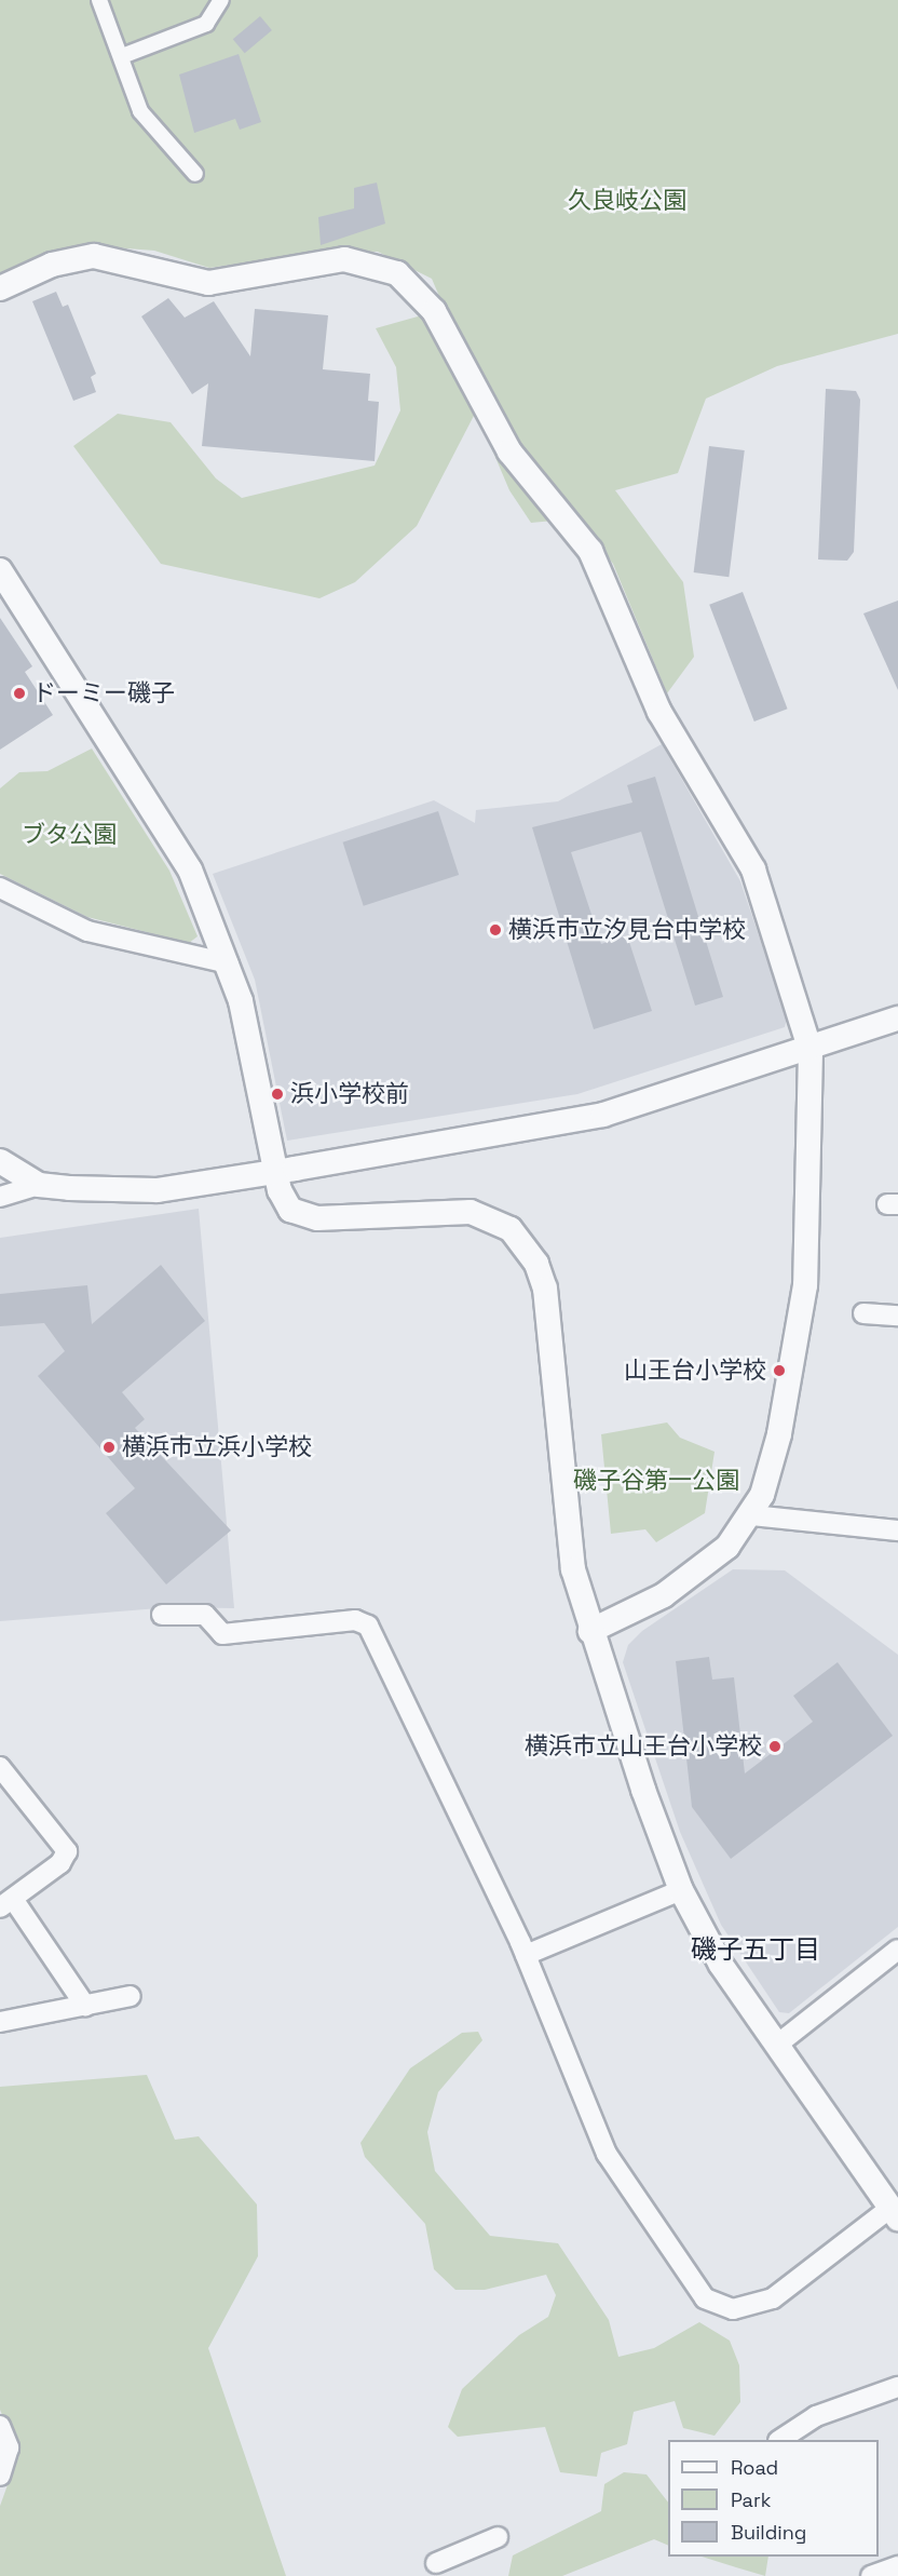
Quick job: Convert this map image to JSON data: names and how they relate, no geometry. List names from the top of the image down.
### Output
{
  "districts": ["磯子五丁目"],
  "parks": ["久良岐公園", "ブタ公園", "磯子谷第一公園"],
  "places": [
    "ドーミー磯子",
    "横浜市立汐見台中学校",
    "浜小学校前",
    "山王台小学校",
    "横浜市立浜小学校",
    "横浜市立山王台小学校"
  ],
  "legend": ["Road", "Park", "Building"]
}
